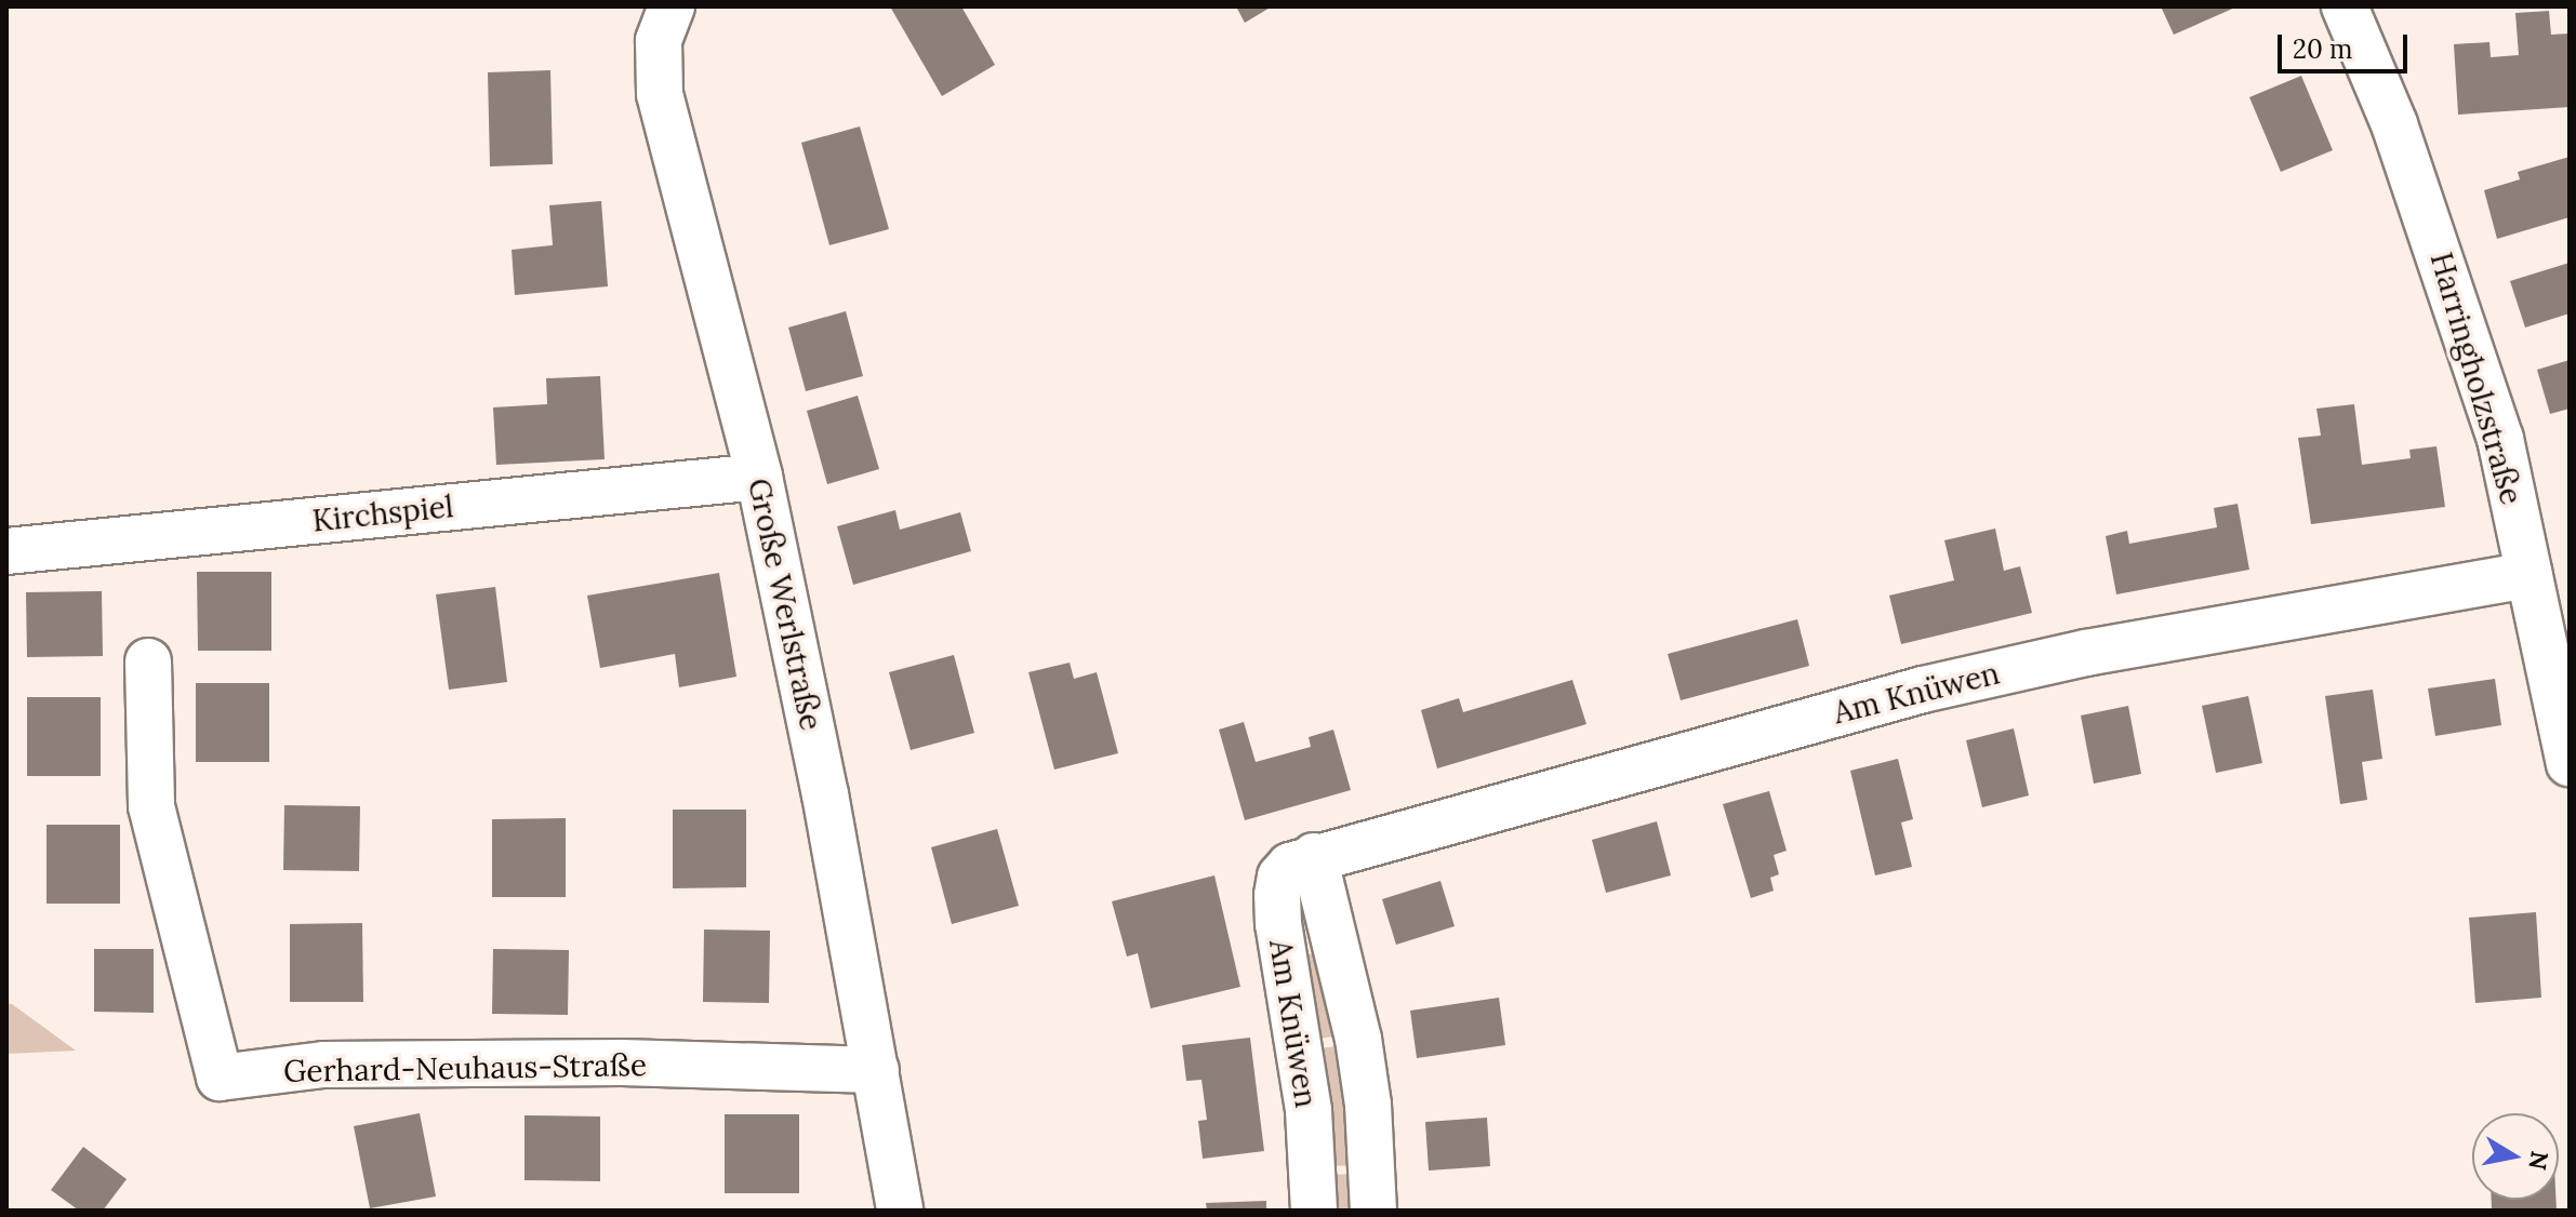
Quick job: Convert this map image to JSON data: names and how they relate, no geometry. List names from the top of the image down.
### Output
{
  "streets": {
    "street": [
      "Harringholzstraße",
      "Kirchspiel",
      "Große Werlstraße",
      "Am Knüwen",
      "Gerhard-Neuhaus-Straße"
    ]
  },
  "crossings": [
    ["Harringholzstraße", "Am Knüwen"],
    ["Kirchspiel", "Große Werlstraße"],
    ["Große Werlstraße", "Gerhard-Neuhaus-Straße"]
  ],
  "scale_bar": "20 m",
  "north": "right"
}
